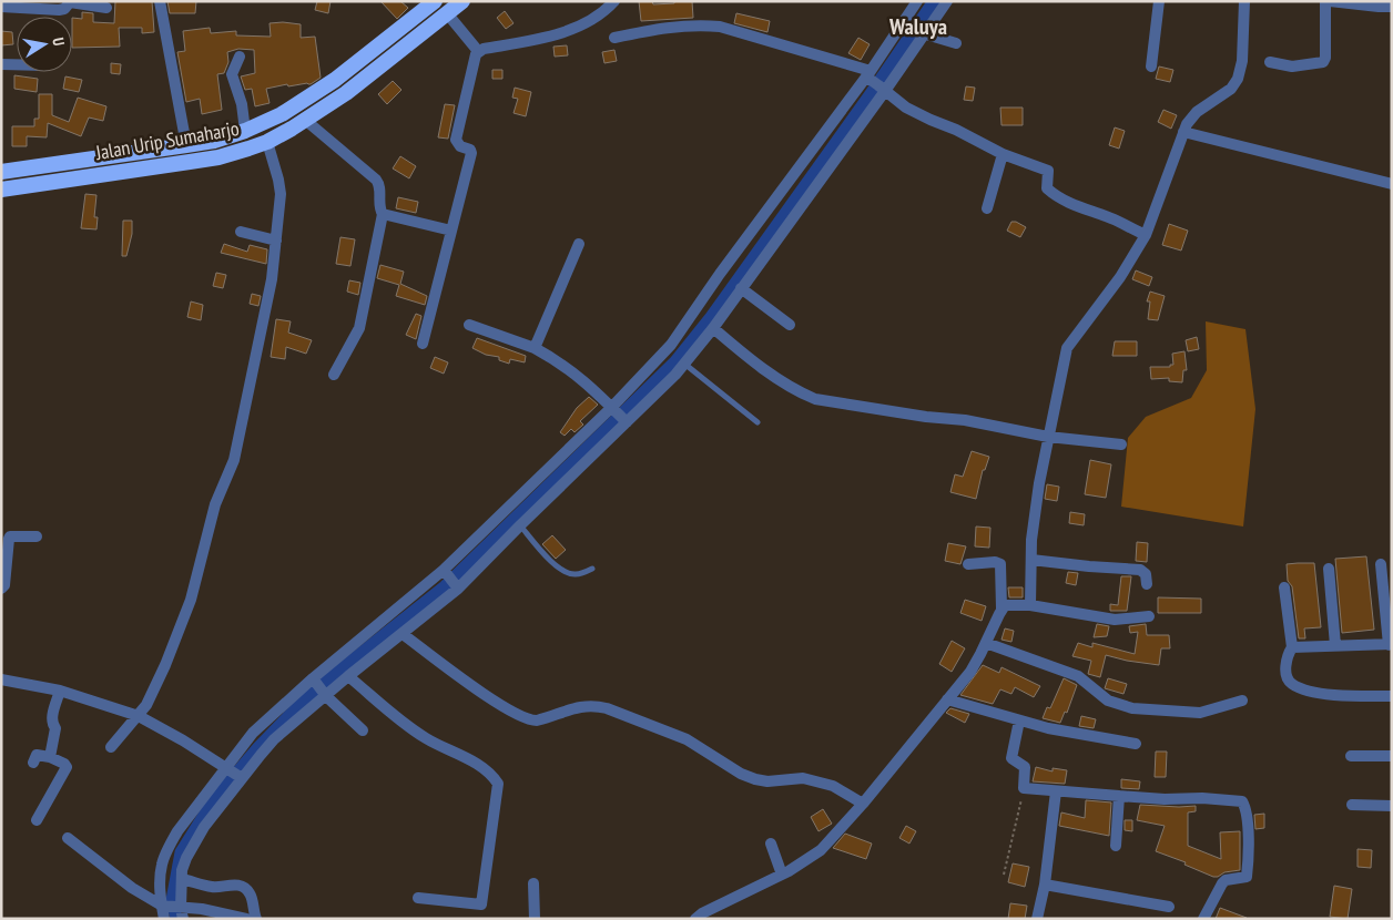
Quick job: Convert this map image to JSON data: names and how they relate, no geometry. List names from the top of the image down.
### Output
{
  "streets": {
    "highway": ["Jalan Urip Sumaharjo"]
  },
  "districts": ["Waluya"],
  "north": "right"
}
